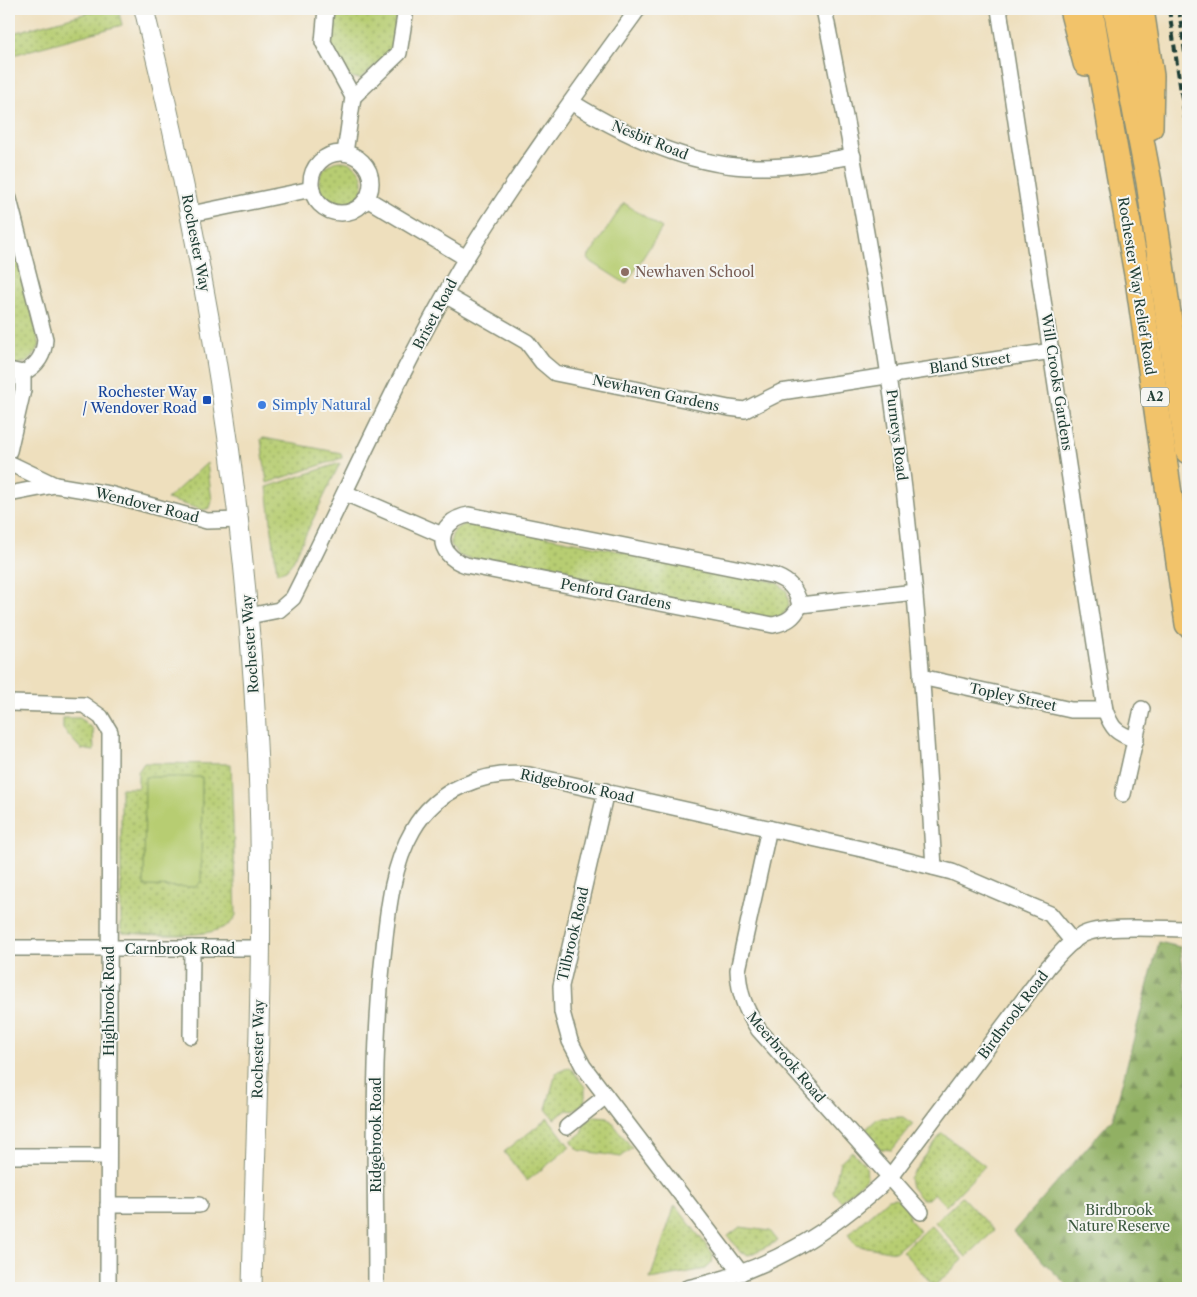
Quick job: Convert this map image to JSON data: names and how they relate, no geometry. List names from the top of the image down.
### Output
{
  "streets": {
    "highway": ["Rochester Way Relief Road", "A2"],
    "street": [
      "Nesbit Road",
      "Rochester Way",
      "Briset Road",
      "Bland Street",
      "Will Crooks Gardens",
      "Newhaven Gardens",
      "Purneys Road",
      "Wendover Road",
      "Penford Gardens",
      "Topley Street",
      "Ridgebrook Road",
      "Tilbrook Road",
      "Carnbrook Road",
      "Highbrook Road",
      "Birdbrook Road",
      "Meerbrook Road"
    ]
  },
  "crossings": [
    ["Nesbit Road", "Briset Road"],
    ["Nesbit Road", "Purneys Road"],
    ["Rochester Way", "Briset Road"],
    ["Rochester Way", "Wendover Road"],
    ["Rochester Way", "Carnbrook Road"],
    ["Rochester Way Relief Road", "A2"],
    ["Briset Road", "Newhaven Gardens"],
    ["Bland Street", "Will Crooks Gardens"],
    ["Bland Street", "Newhaven Gardens"],
    ["Bland Street", "Purneys Road"],
    ["Will Crooks Gardens", "Topley Street"],
    ["Newhaven Gardens", "Purneys Road"],
    ["Purneys Road", "Topley Street"],
    ["Purneys Road", "Ridgebrook Road"],
    ["Ridgebrook Road", "Tilbrook Road"],
    ["Ridgebrook Road", "Birdbrook Road"],
    ["Ridgebrook Road", "Meerbrook Road"],
    ["Tilbrook Road", "Birdbrook Road"],
    ["Carnbrook Road", "Highbrook Road"],
    ["Birdbrook Road", "Meerbrook Road"]
  ],
  "parks": ["Birdbrook Nature Reserve"],
  "places": {
    "other": ["Newhaven School", "Simply Natural"],
    "transit": ["Rochester Way / Wendover Road"]
  }
}
